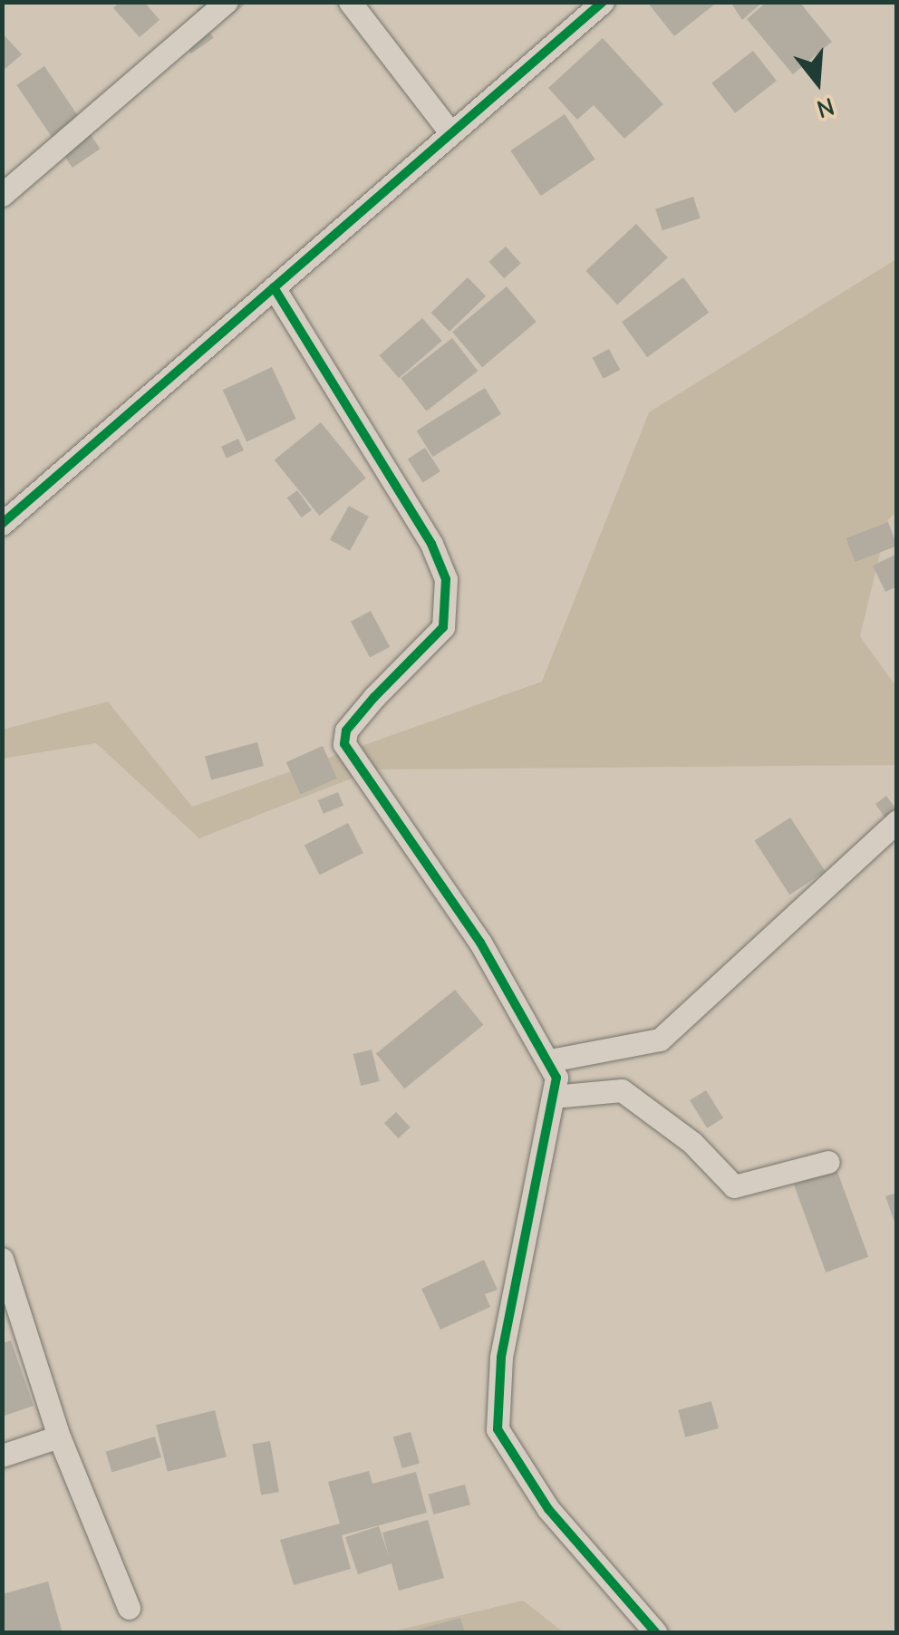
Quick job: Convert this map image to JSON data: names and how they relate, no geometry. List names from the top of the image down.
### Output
{
  "north": "bottom"
}
